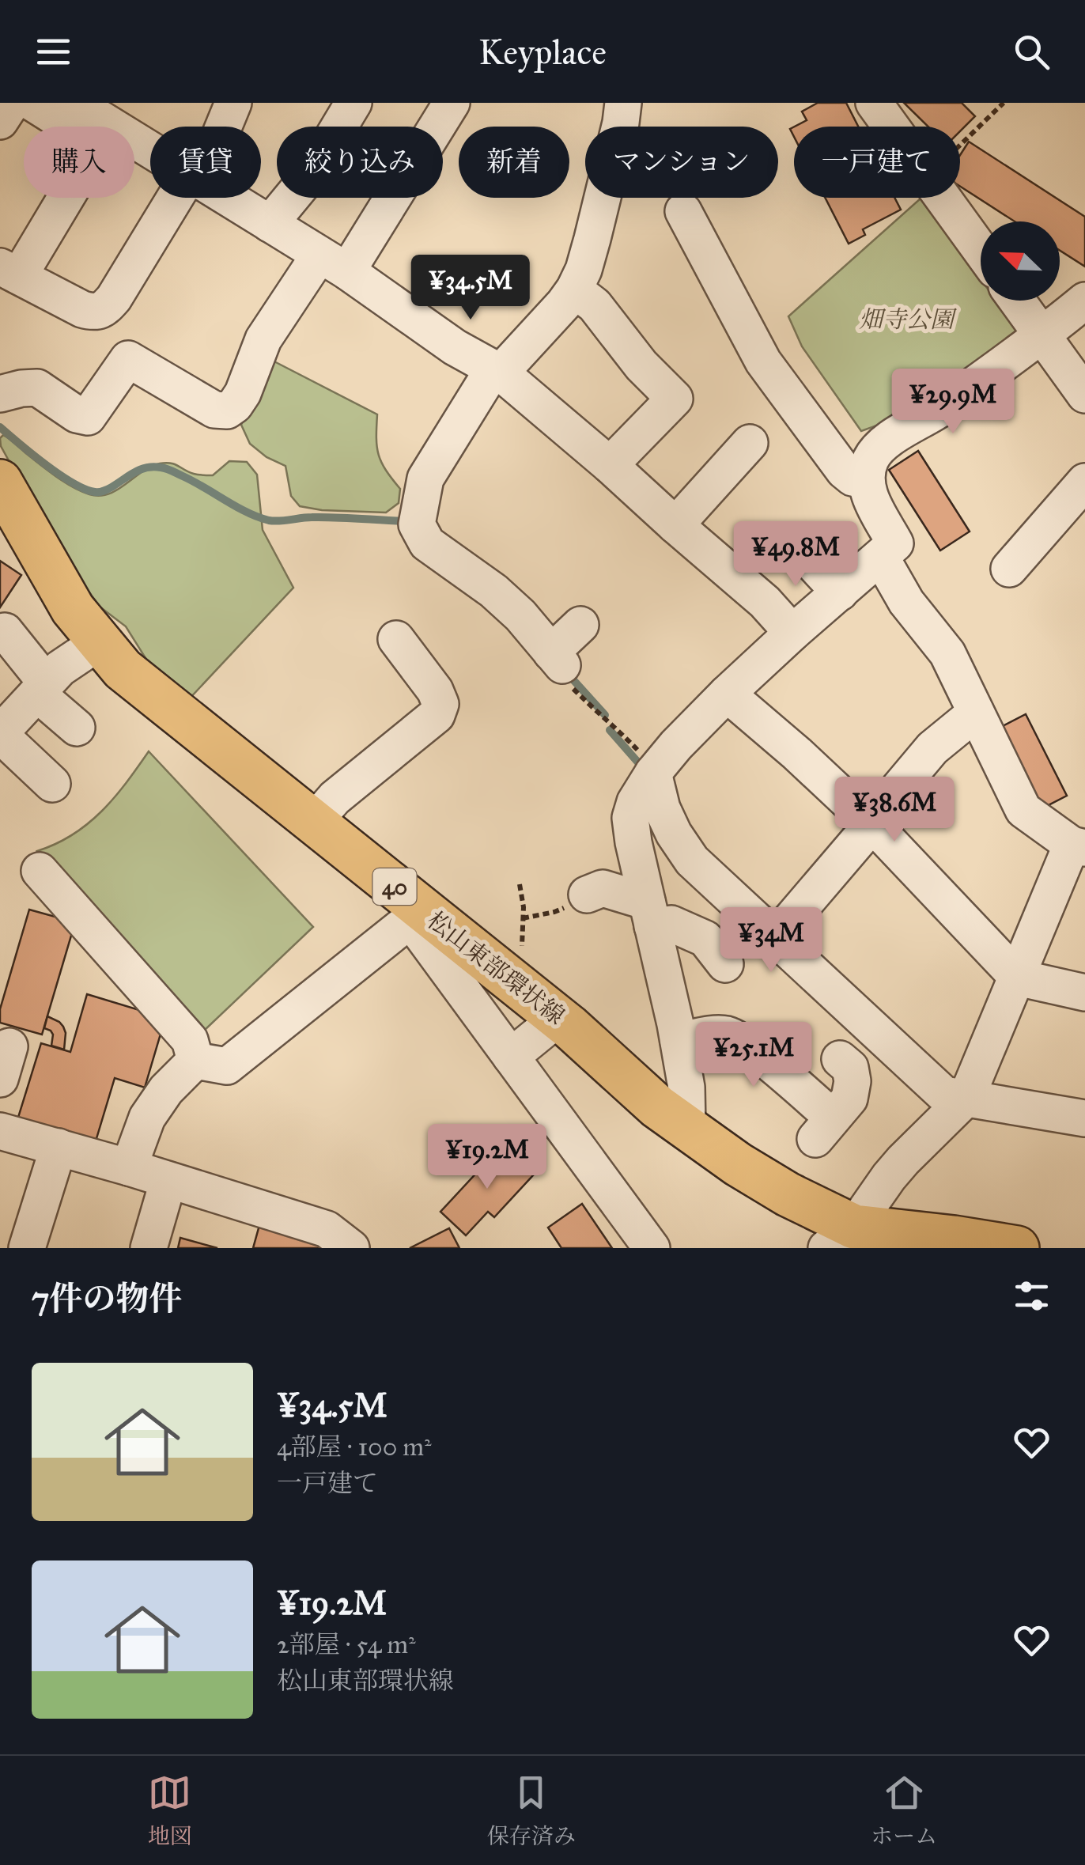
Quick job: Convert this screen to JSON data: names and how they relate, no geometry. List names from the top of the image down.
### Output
{
  "streets": {
    "main road": ["40", "松山東部環状線"]
  },
  "parks": ["畑寺公園"],
  "north": "top left",
  "page": {
    "header": "Keyplace",
    "chip": [
      "購入",
      "賃貸",
      "絞り込み",
      "新着",
      "マンション",
      "一戸建て"
    ],
    "price": [
      "¥34.5M",
      "¥29.9M",
      "¥49.8M",
      "¥38.6M",
      "¥34M",
      "¥25.1M",
      "¥19.2M"
    ],
    "heading": "7件の物件",
    "list": [
      {
        "name": "¥34.5M",
        "note": "4部屋 · 100 m² · 一戸建て"
      },
      {
        "name": "¥19.2M",
        "note": "2部屋 · 54 m² · 松山東部環状線"
      }
    ],
    "tabs": ["地図", "保存済み", "ホーム"]
  }
}
